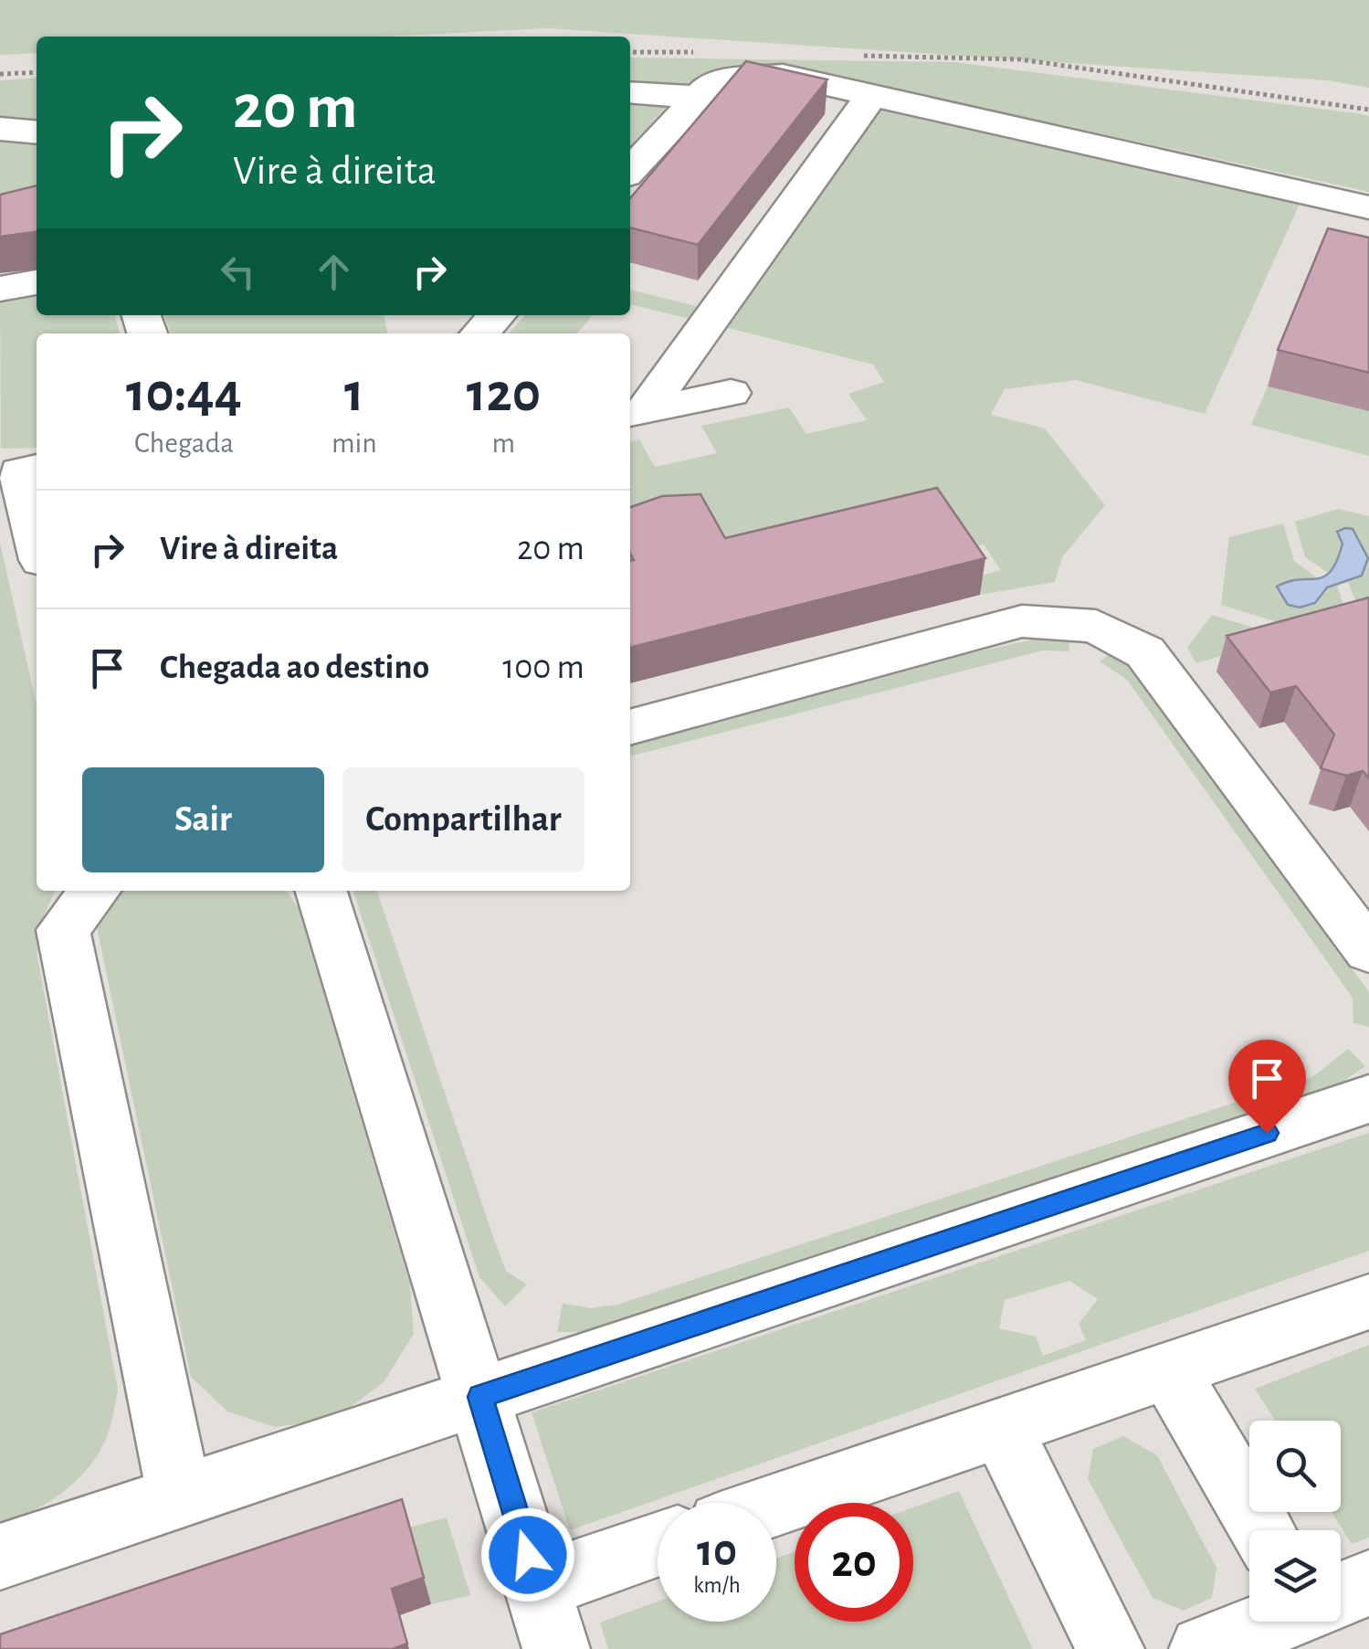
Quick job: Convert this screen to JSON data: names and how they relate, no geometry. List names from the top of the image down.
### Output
{
  "page": {
    "turn": ["20 m", "Vire à direita"],
    "eta": [
      "10:44",
      "Chegada",
      "1",
      "min",
      "120",
      "m"
    ],
    "list": [
      {
        "name": "Vire à direita",
        "value": "20 m"
      },
      {
        "name": "Chegada ao destino",
        "value": "100 m"
      }
    ],
    "buttons": ["Sair", "Compartilhar"],
    "speed": "10 km/h",
    "limit": "20"
  }
}
